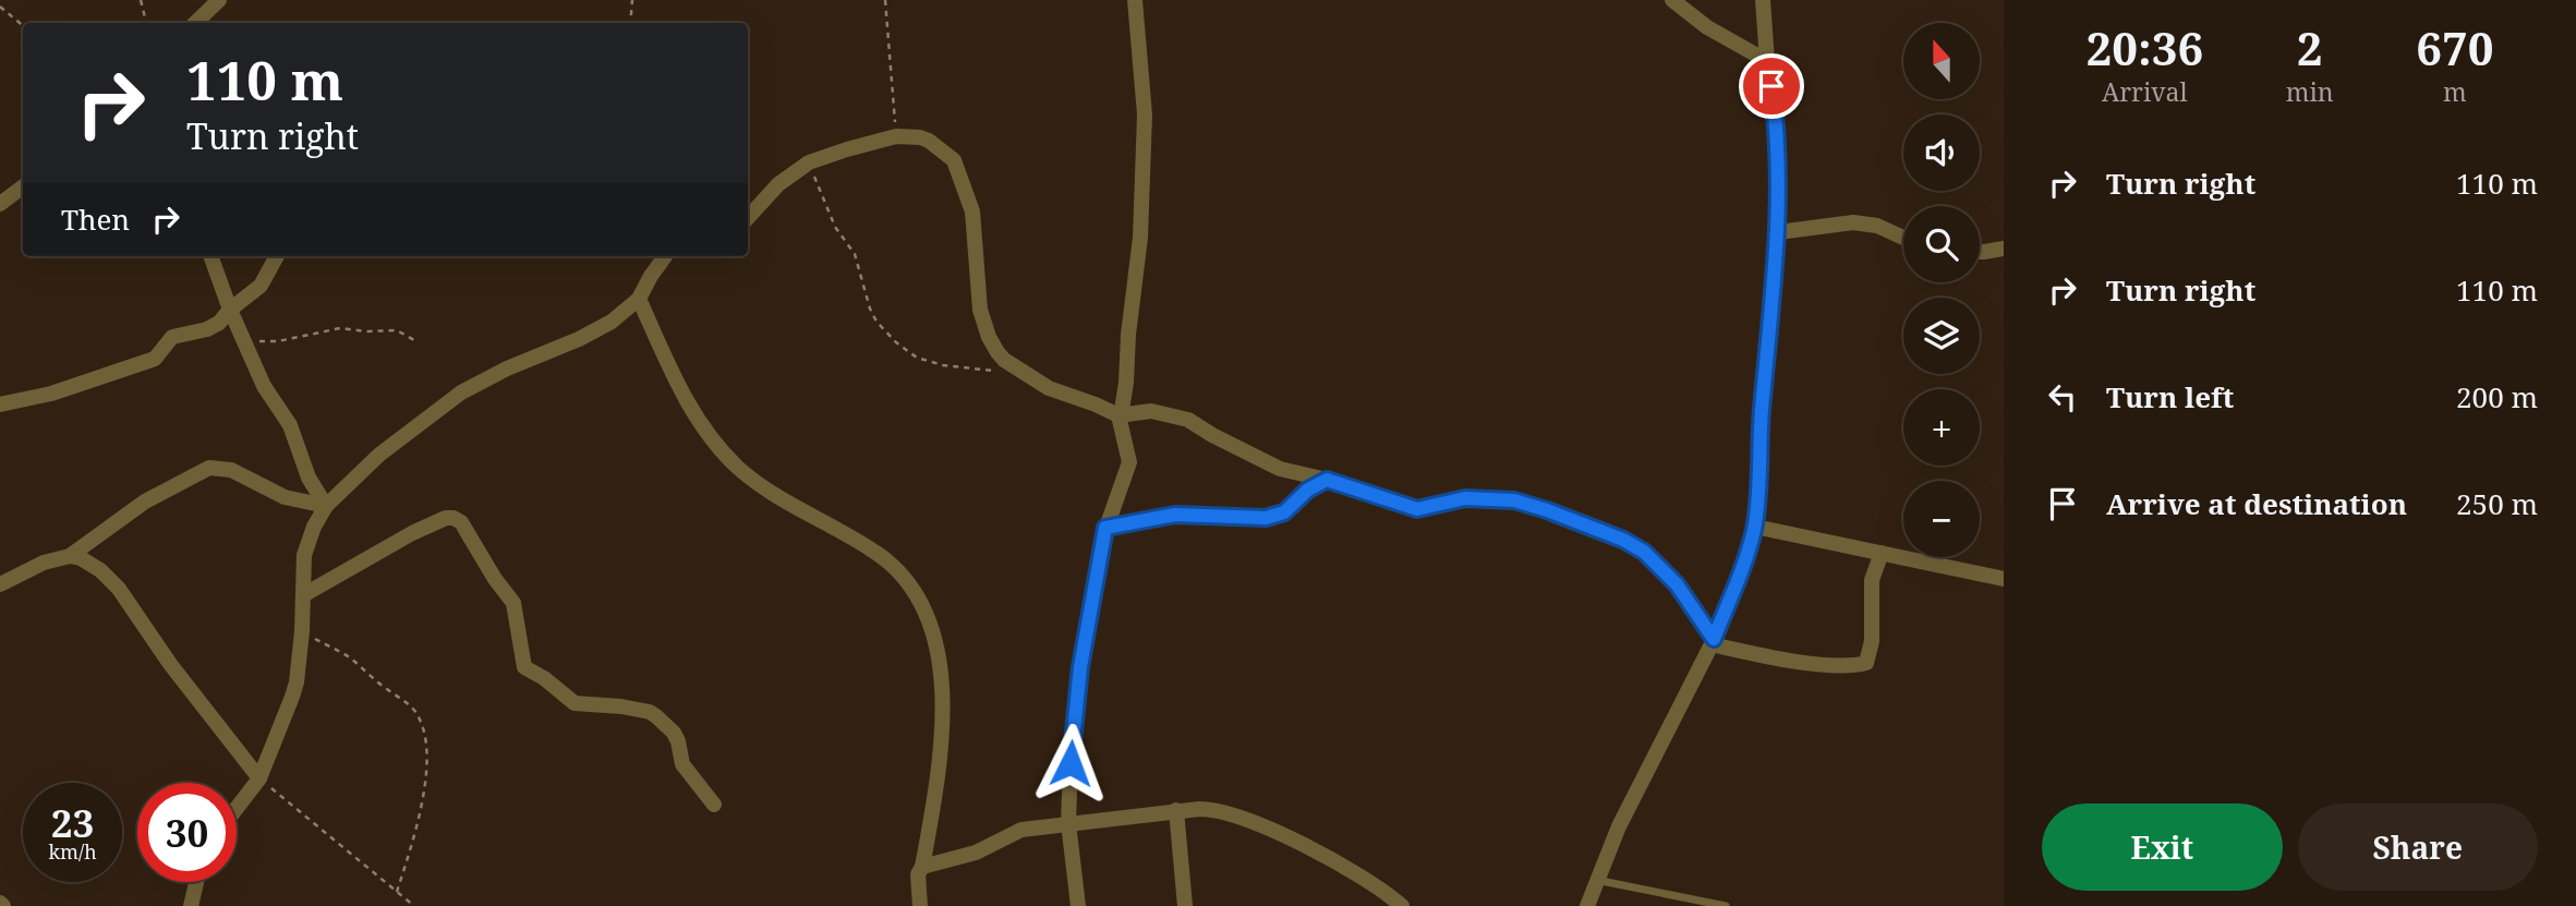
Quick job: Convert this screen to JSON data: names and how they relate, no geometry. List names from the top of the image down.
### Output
{
  "north": "top",
  "page": {
    "eta": [
      "20:36",
      "Arrival",
      "2",
      "min",
      "670",
      "m"
    ],
    "map_buttons": ["+", "−"],
    "turn": ["110 m", "Turn right"],
    "list": [
      {
        "name": "Turn right",
        "value": "110 m"
      },
      {
        "name": "Turn right",
        "value": "110 m"
      },
      {
        "name": "Turn left",
        "value": "200 m"
      },
      {
        "name": "Arrive at destination",
        "value": "250 m"
      }
    ],
    "then": "Then",
    "speed": "23 km/h",
    "limit": "30",
    "buttons": ["Exit", "Share"]
  }
}
